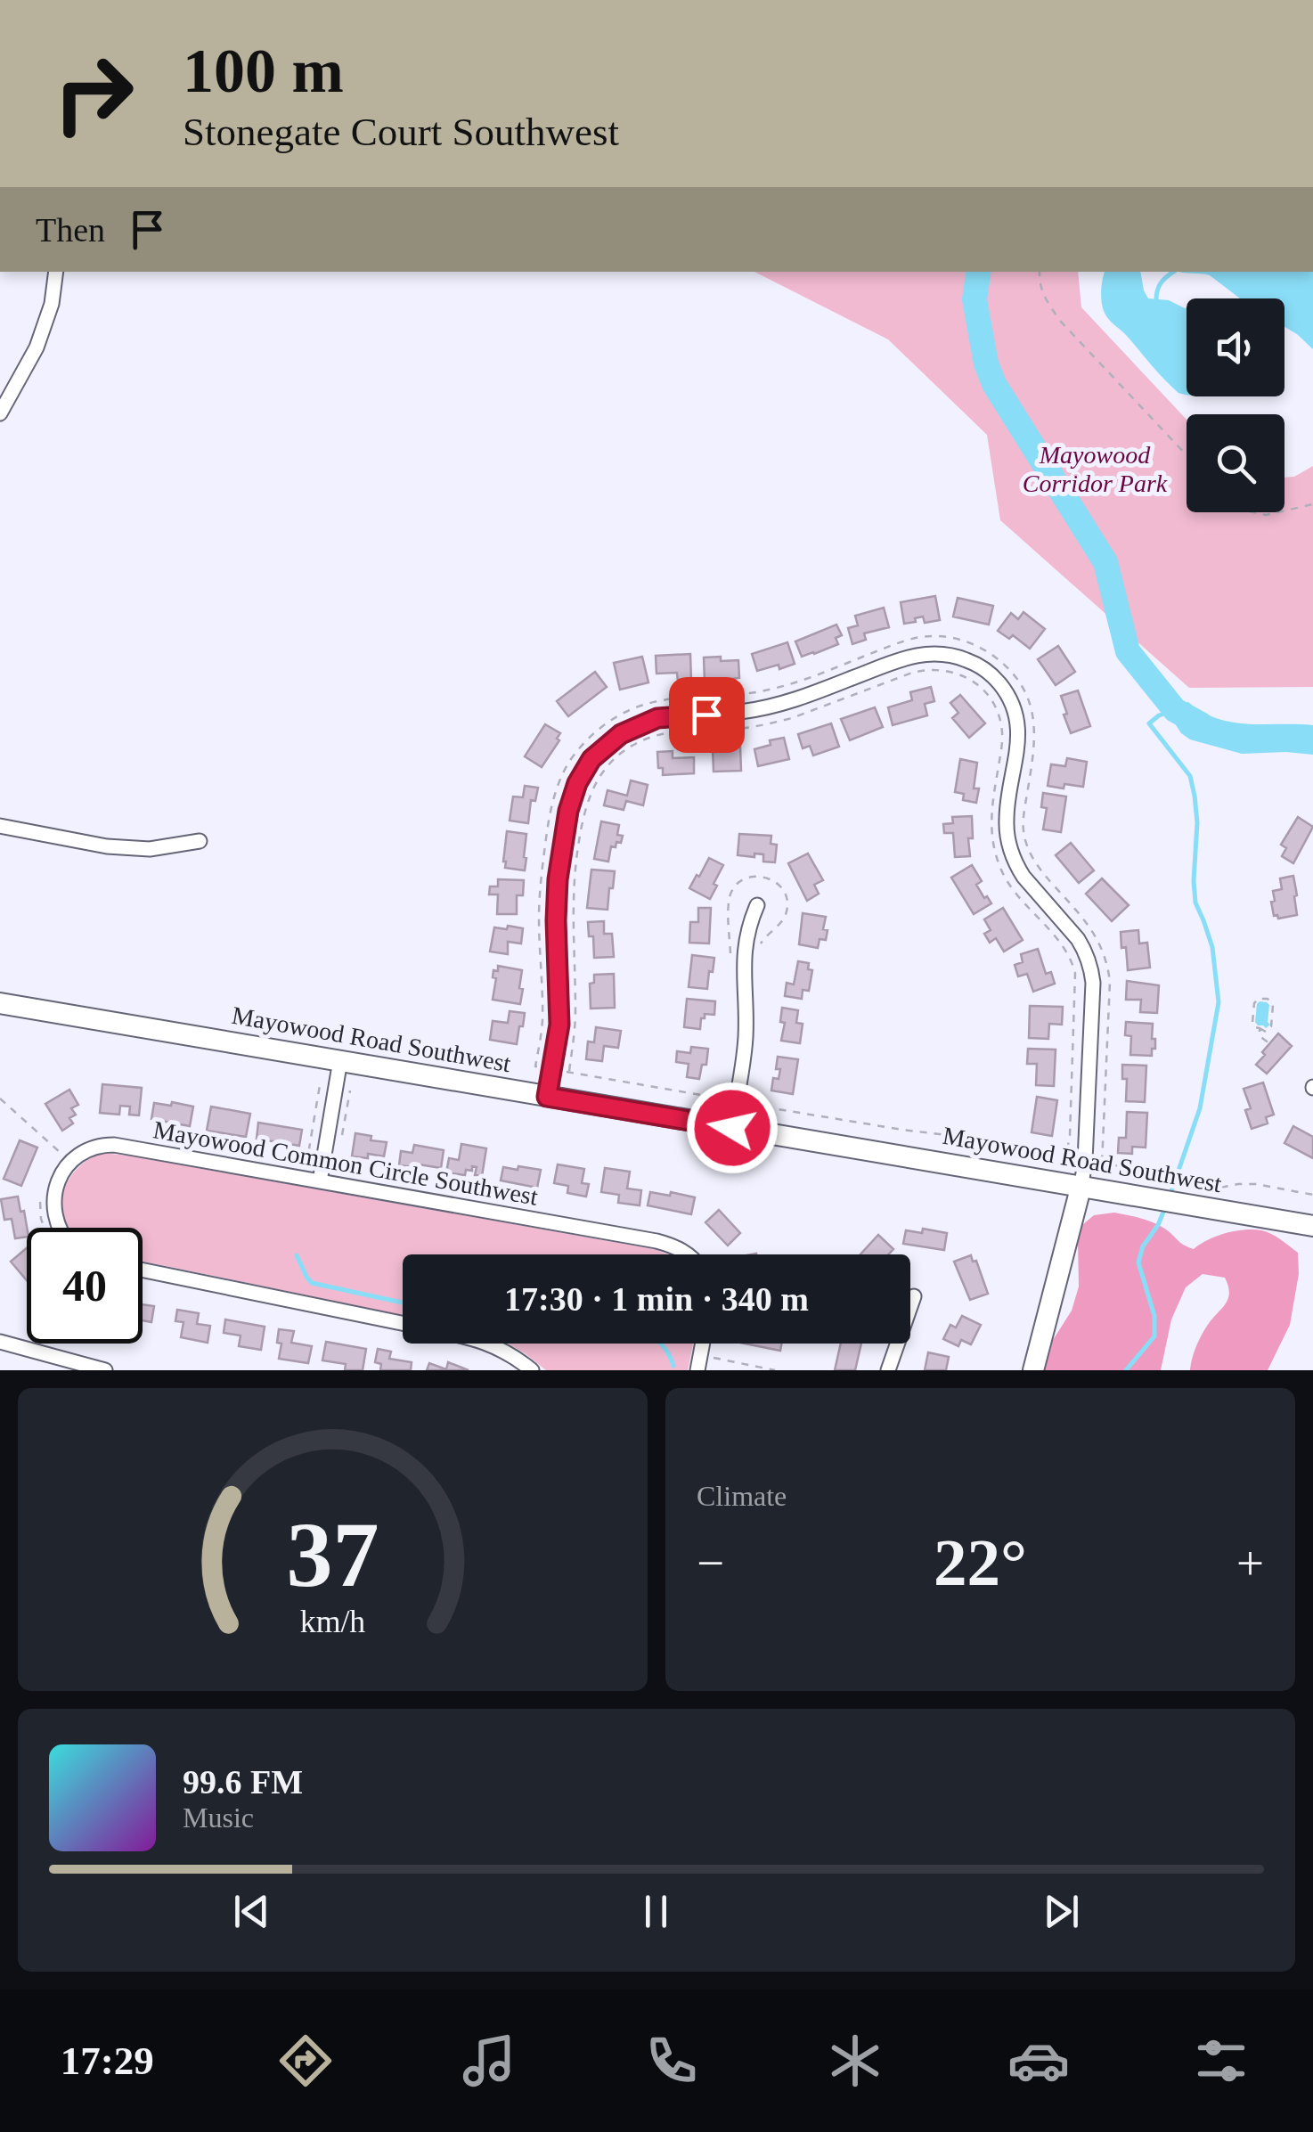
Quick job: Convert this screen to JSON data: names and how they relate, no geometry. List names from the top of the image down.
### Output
{
  "streets": {
    "street": ["Mayowood Road Southwest", "Mayowood Common Circle Southwest"]
  },
  "parks": ["Mayowood Corridor Park"],
  "page": {
    "turn": ["100 m", "Stonegate Court Southwest"],
    "then": "Then",
    "limit": "40",
    "trip": "17:30 · 1 min · 340 m",
    "tile": "Climate",
    "heat": ["−", "22°", "+"],
    "song": ["99.6 FM", "Music"],
    "tabs": "17:29",
    "gauge": ["37", "km/h"]
  }
}
